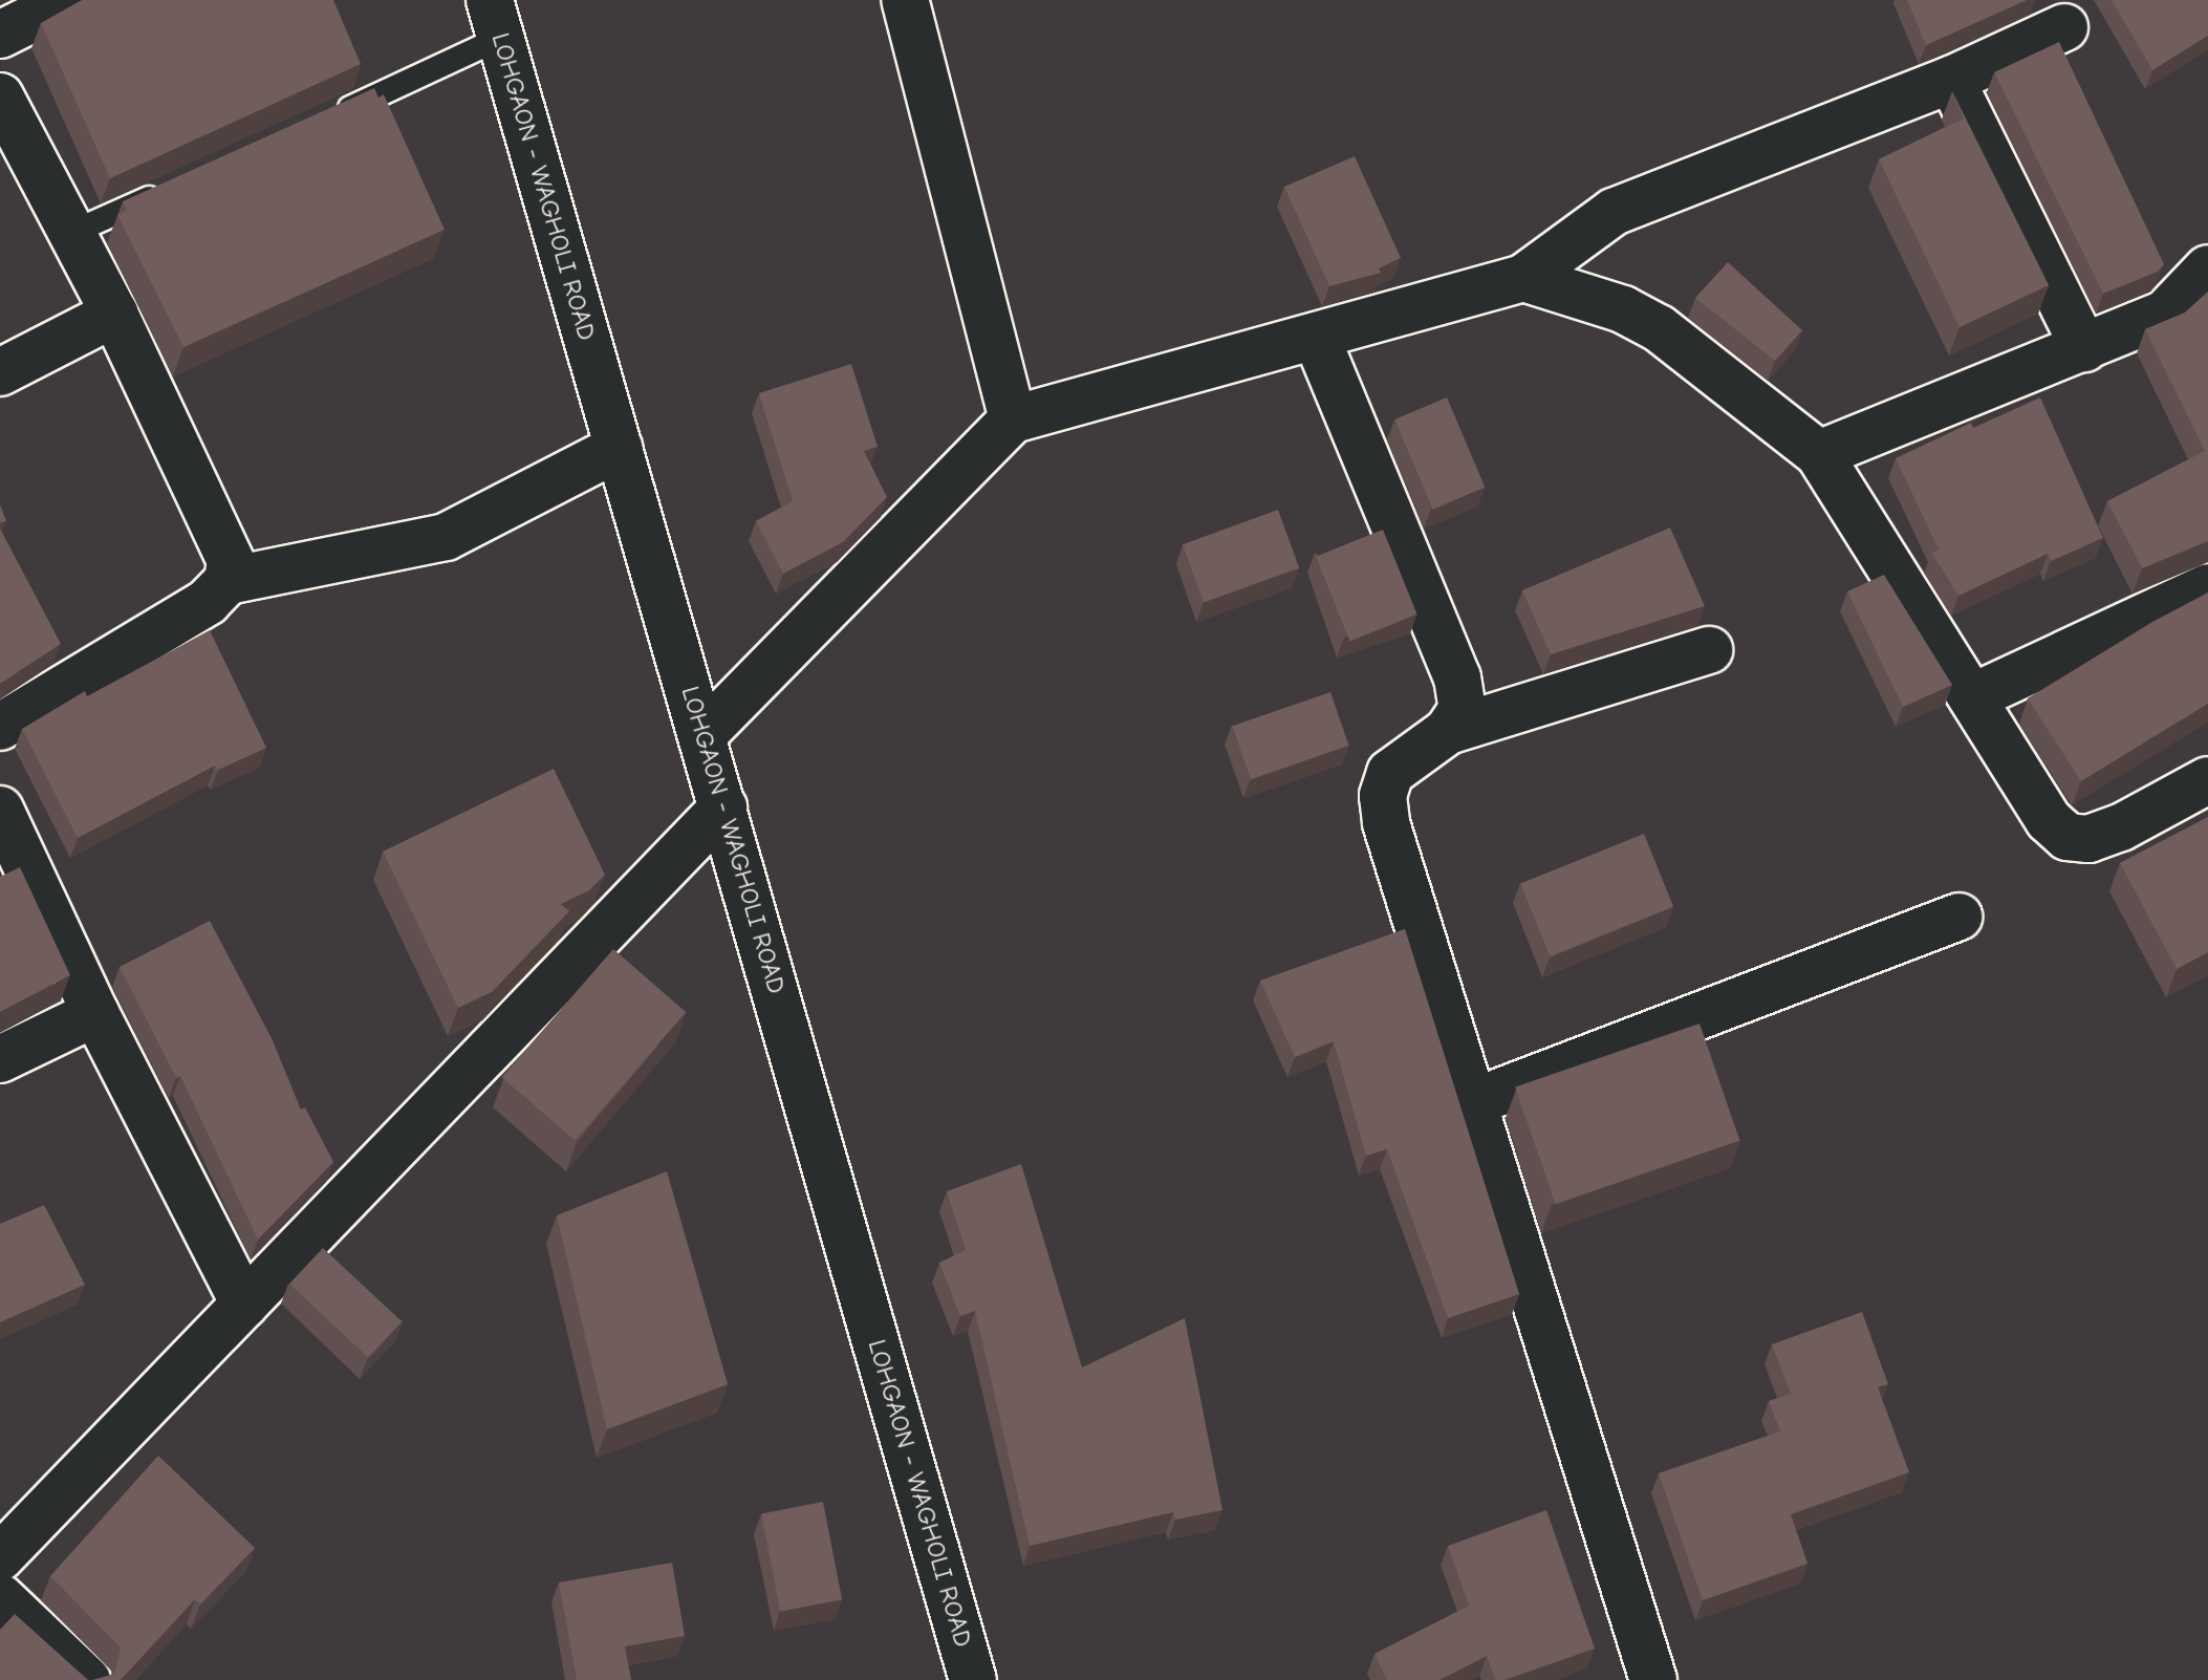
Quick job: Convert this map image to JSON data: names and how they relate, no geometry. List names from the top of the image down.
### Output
{
  "streets": {
    "street": ["LOHGAON - WAGHOLI ROAD"]
  }
}
